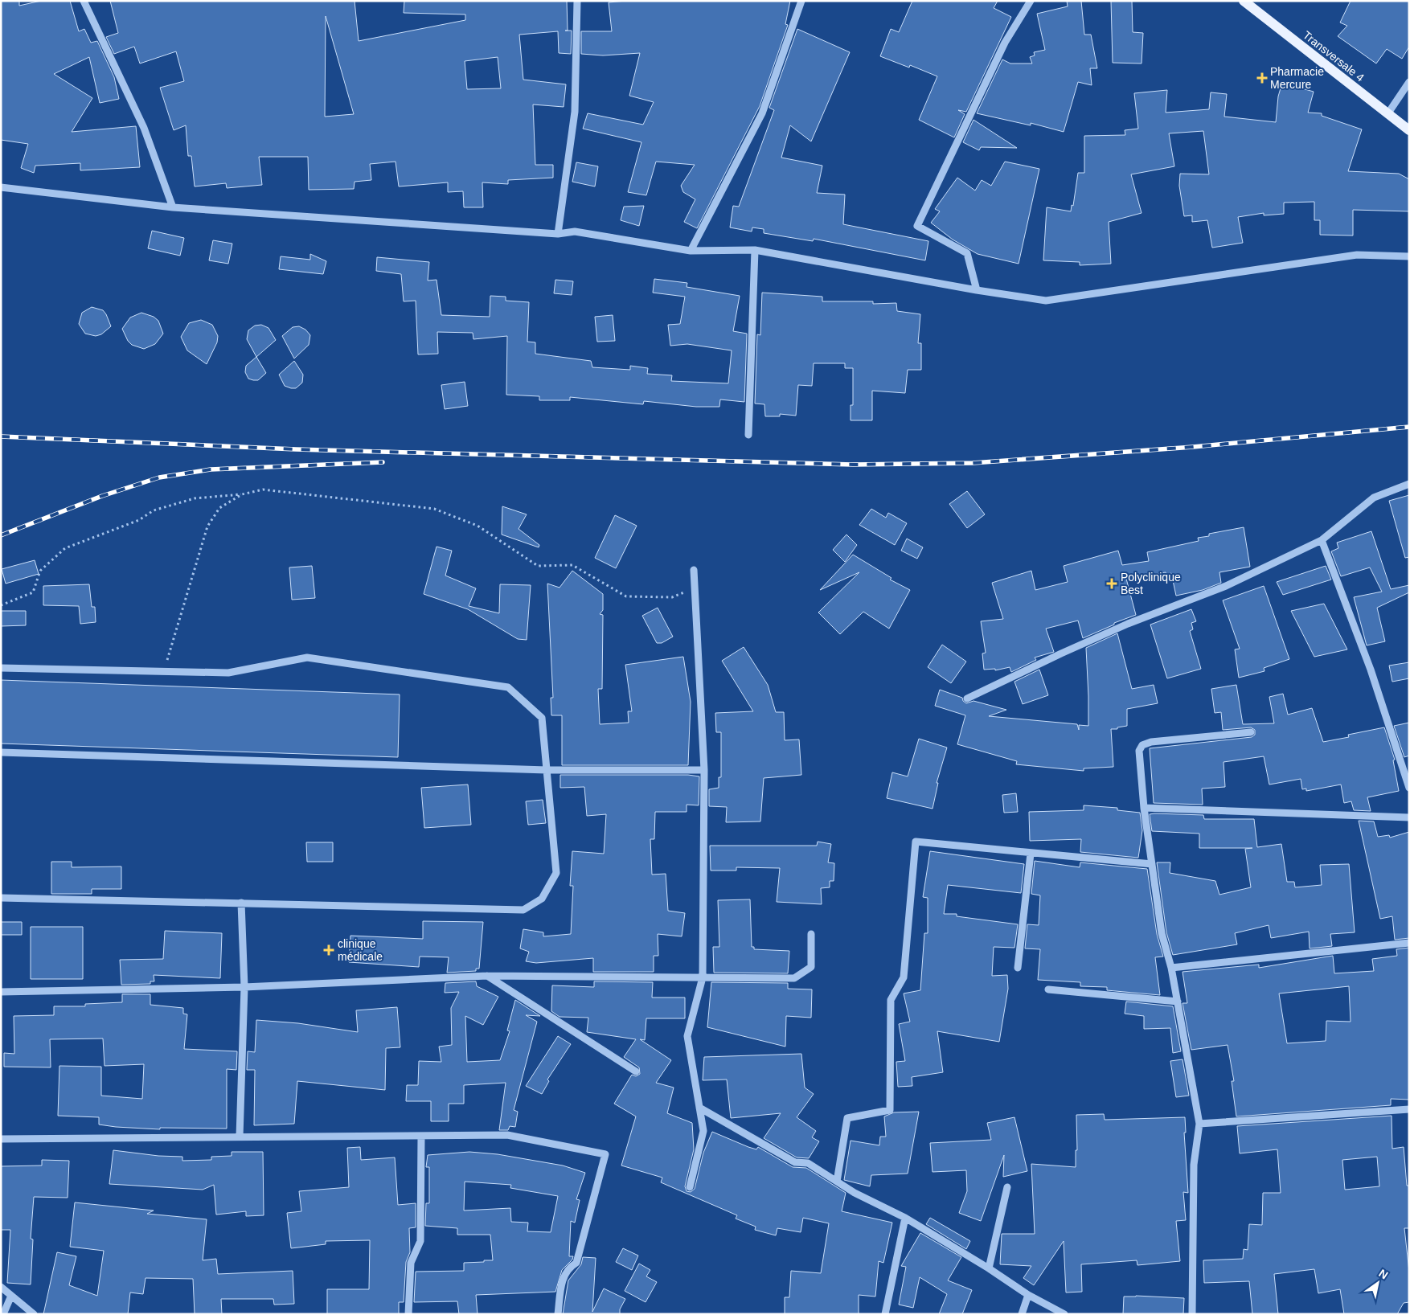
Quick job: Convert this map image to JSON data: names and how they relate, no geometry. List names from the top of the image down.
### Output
{
  "streets": {
    "main road": ["Transversale 4"]
  },
  "places": {
    "health": ["Pharmacie Mercure", "Polyclinique Best", "clinique médicale"]
  },
  "north": "top right"
}
